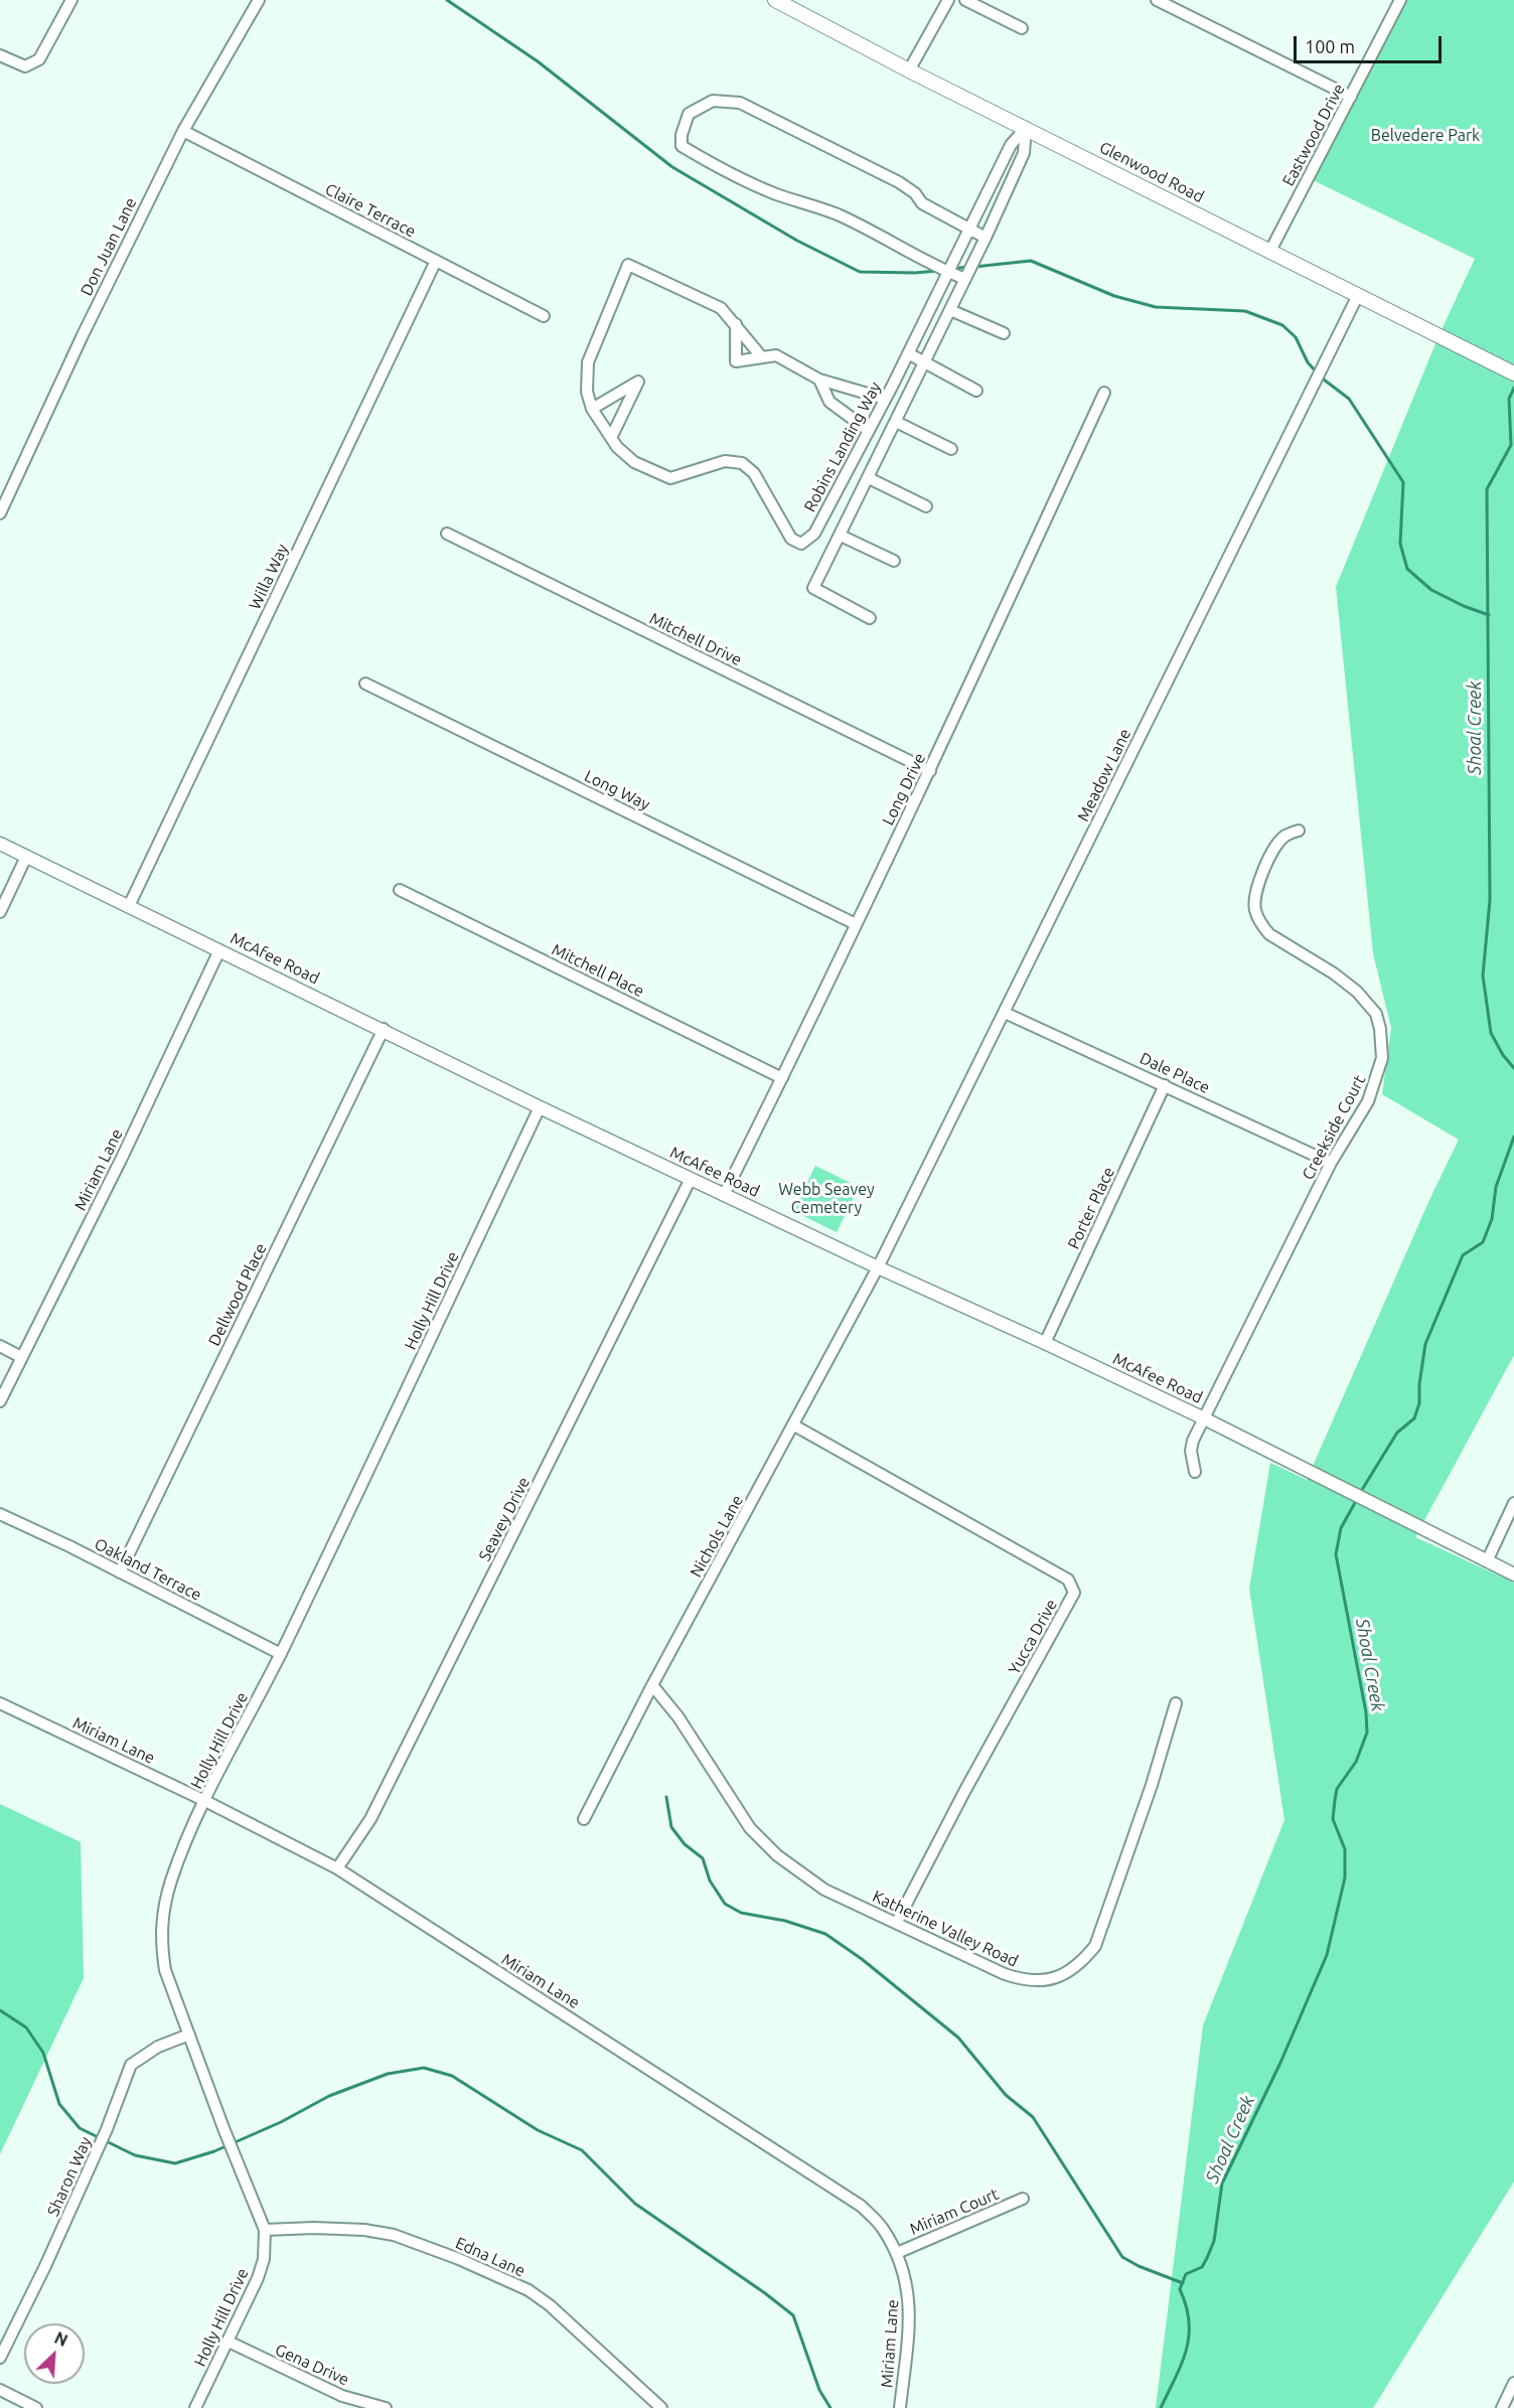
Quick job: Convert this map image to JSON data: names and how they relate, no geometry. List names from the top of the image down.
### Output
{
  "streets": {
    "main road": ["Glenwood Road"],
    "street": [
      "Eastwood Drive",
      "Claire Terrace",
      "Don Juan Lane",
      "Robins Landing Way",
      "Willa Way",
      "Mitchell Drive",
      "Meadow Lane",
      "Long Drive",
      "Long Way",
      "McAfee Road",
      "Mitchell Place",
      "Dale Place",
      "Creekside Court",
      "Miriam Lane",
      "Porter Place",
      "Dellwood Place",
      "Holly Hill Drive",
      "Seavey Drive",
      "Nichols Lane",
      "Oakland Terrace",
      "Yucca Drive",
      "Katherine Valley Road",
      "Sharon Way",
      "Miriam Court",
      "Edna Lane",
      "Gena Drive"
    ]
  },
  "crossings": [
    ["Eastwood Drive", "Glenwood Road"],
    ["Glenwood Road", "Robins Landing Way"],
    ["Glenwood Road", "Meadow Lane"],
    ["Claire Terrace", "Don Juan Lane"],
    ["Claire Terrace", "Willa Way"],
    ["Willa Way", "McAfee Road"],
    ["Mitchell Drive", "Long Drive"],
    ["Meadow Lane", "McAfee Road"],
    ["Meadow Lane", "Dale Place"],
    ["Meadow Lane", "Nichols Lane"],
    ["Long Drive", "Long Way"],
    ["Long Drive", "McAfee Road"],
    ["Long Drive", "Mitchell Place"],
    ["McAfee Road", "Creekside Court"],
    ["McAfee Road", "Miriam Lane"],
    ["McAfee Road", "Porter Place"],
    ["McAfee Road", "Dellwood Place"],
    ["McAfee Road", "Holly Hill Drive"],
    ["McAfee Road", "Seavey Drive"],
    ["McAfee Road", "Nichols Lane"],
    ["Dale Place", "Creekside Court"],
    ["Dale Place", "Porter Place"],
    ["Miriam Lane", "Holly Hill Drive"],
    ["Miriam Lane", "Seavey Drive"],
    ["Miriam Lane", "Miriam Court"],
    ["Dellwood Place", "Oakland Terrace"],
    ["Holly Hill Drive", "Oakland Terrace"],
    ["Holly Hill Drive", "Sharon Way"],
    ["Holly Hill Drive", "Edna Lane"],
    ["Holly Hill Drive", "Gena Drive"],
    ["Nichols Lane", "Yucca Drive"],
    ["Nichols Lane", "Katherine Valley Road"],
    ["Yucca Drive", "Katherine Valley Road"]
  ],
  "water": ["Shoal Creek"],
  "parks": ["Belvedere Park", "Webb Seavey Cemetery"],
  "scale_bar": "100 m",
  "north": "top right"
}
